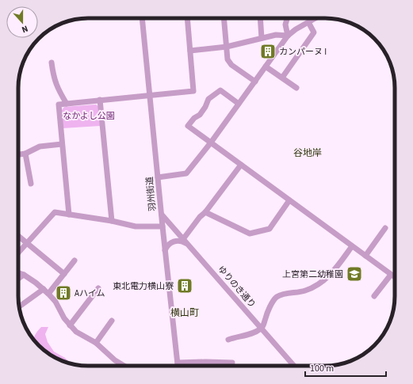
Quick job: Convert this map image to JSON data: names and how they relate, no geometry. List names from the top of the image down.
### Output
{
  "streets": {
    "street": ["羽州街道", "ゆりのき通り"]
  },
  "crossings": [
    ["羽州街道", "ゆりのき通り"]
  ],
  "districts": ["谷地岸", "横山町"],
  "parks": ["なかよし公園"],
  "places": {
    "building": ["カンパーヌ I", "東北電力横山寮", "Aハイム"],
    "school or university": ["上宮第二幼稚園"]
  },
  "scale_bar": "100 m",
  "north": "bottom"
}
